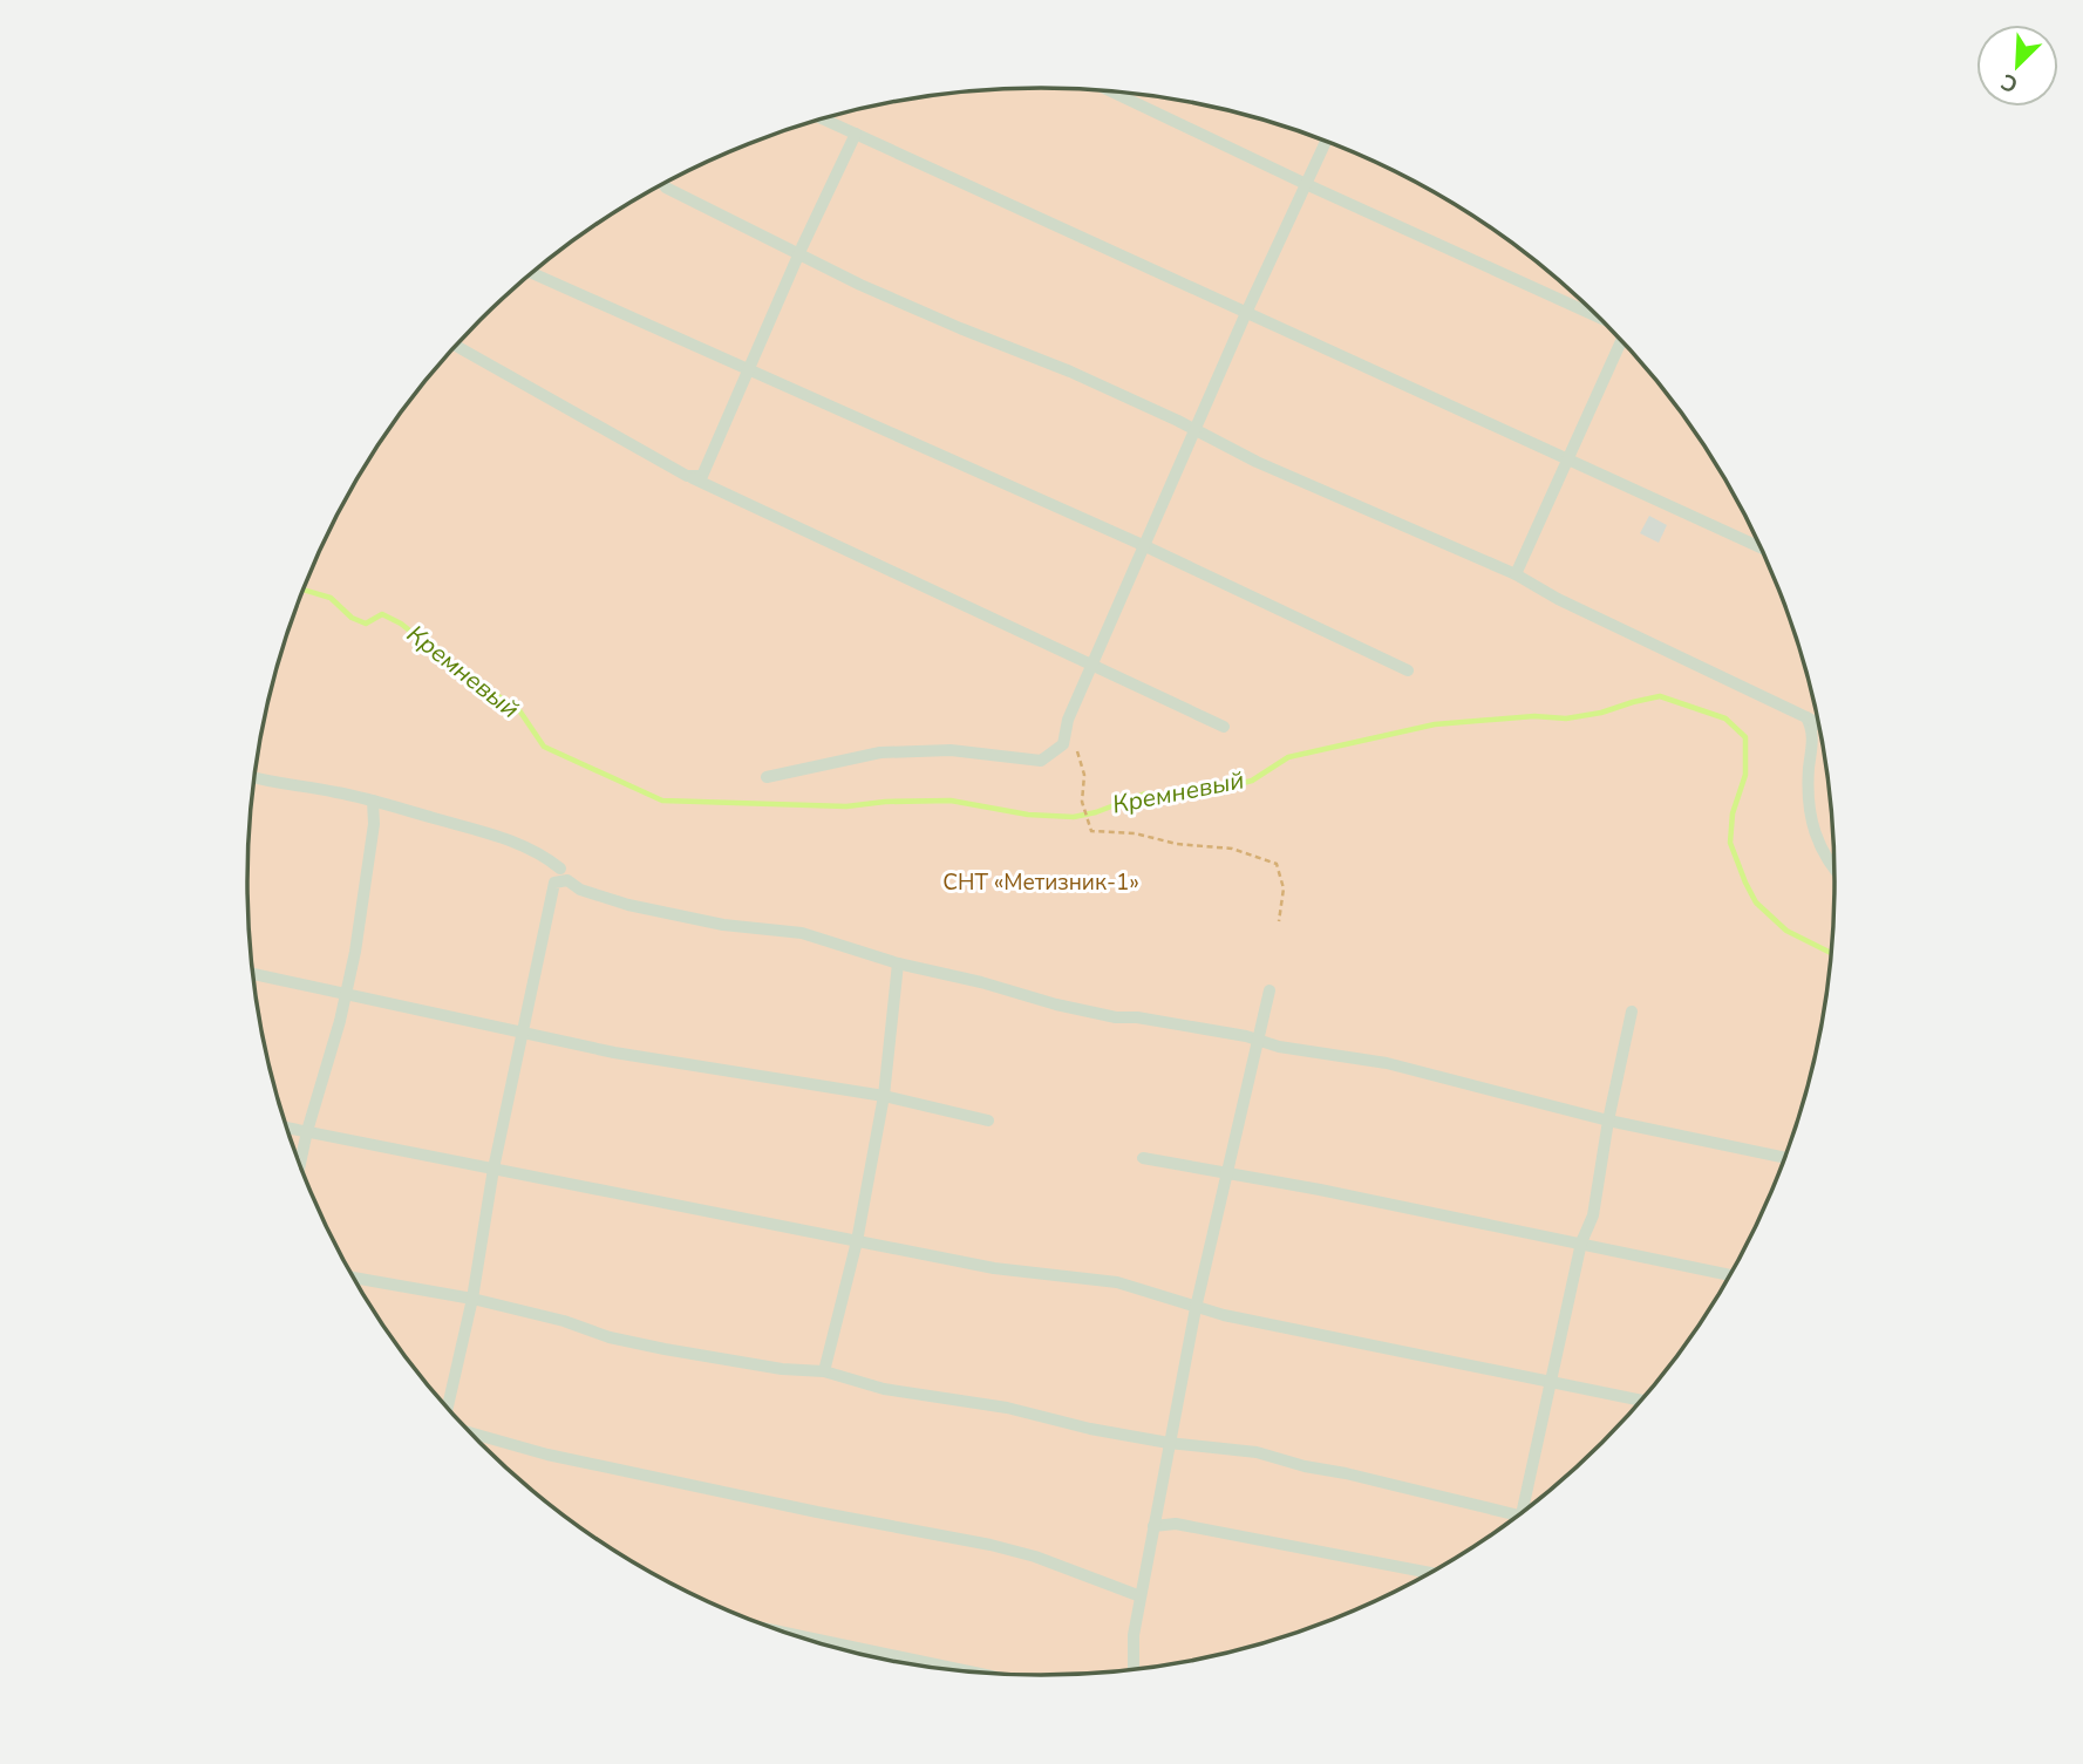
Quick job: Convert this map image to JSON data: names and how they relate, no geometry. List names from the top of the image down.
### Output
{
  "water": ["Кремневый"],
  "parks": ["СНТ «Метизник-1»"],
  "north": "bottom left"
}
